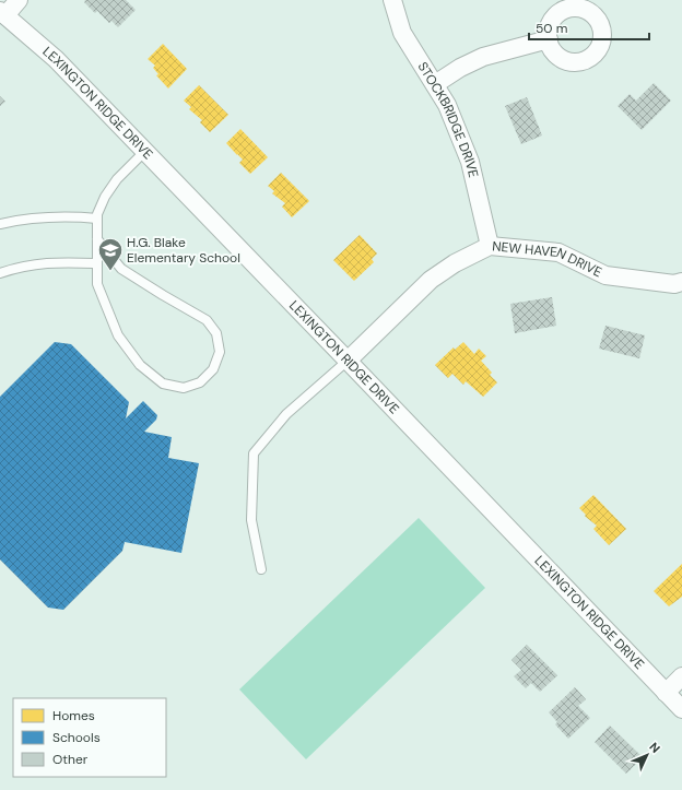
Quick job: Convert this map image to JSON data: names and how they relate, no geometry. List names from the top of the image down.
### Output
{
  "streets": {
    "street": ["LEXINGTON RIDGE DRIVE", "STOCKBRIDGE DRIVE", "NEW HAVEN DRIVE"]
  },
  "crossings": [
    ["LEXINGTON RIDGE DRIVE", "NEW HAVEN DRIVE"],
    ["STOCKBRIDGE DRIVE", "NEW HAVEN DRIVE"]
  ],
  "places": {
    "school or university": ["H.G. Blake Elementary School"]
  },
  "legend": ["Homes", "Schools", "Other"],
  "scale_bar": "50 m",
  "north": "top right"
}
